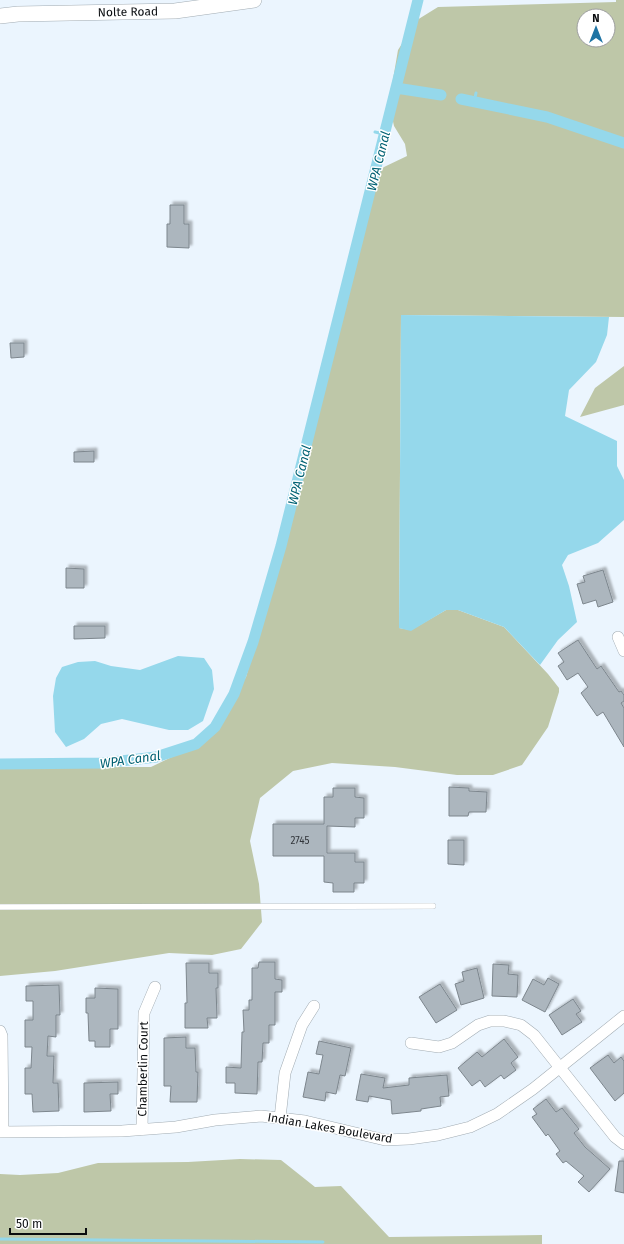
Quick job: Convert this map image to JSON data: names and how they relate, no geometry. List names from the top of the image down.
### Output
{
  "streets": {
    "street": ["Nolte Road", "Chamberlin Court", "Indian Lakes Boulevard"]
  },
  "crossings": [
    ["Chamberlin Court", "Indian Lakes Boulevard"]
  ],
  "water": ["WPA Canal"],
  "house_numbers": ["2745"],
  "scale_bar": "50 m",
  "north": "top"
}
